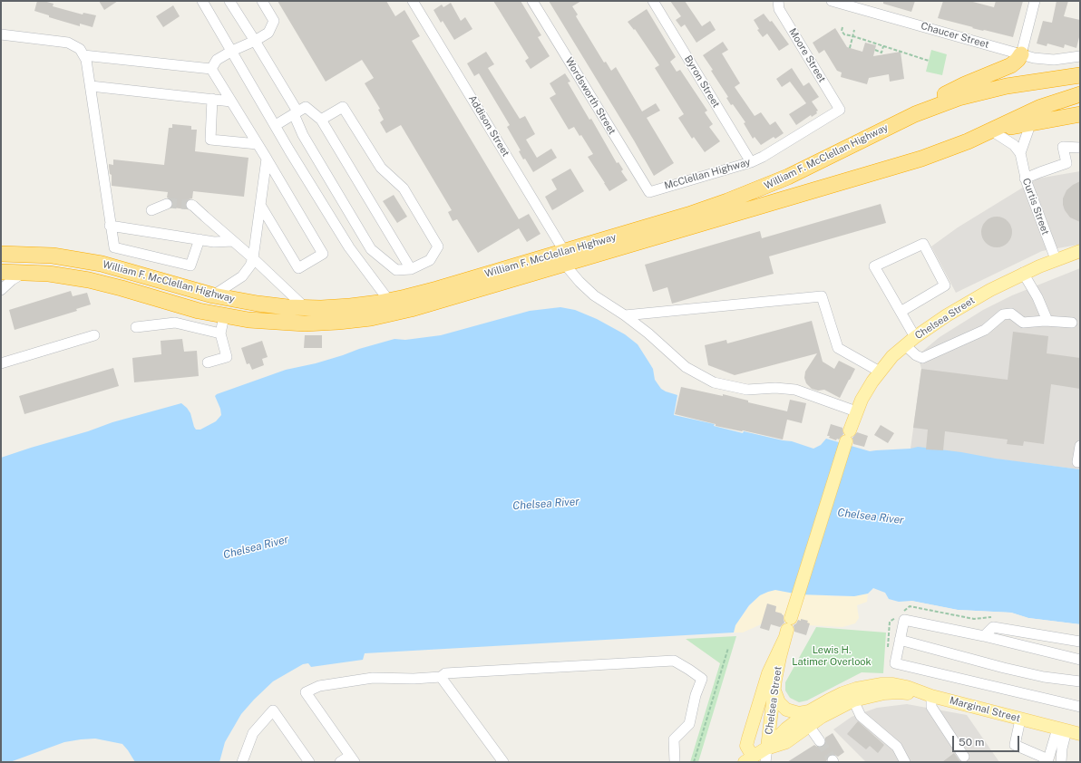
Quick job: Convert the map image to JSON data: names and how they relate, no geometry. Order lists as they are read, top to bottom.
{
  "streets": {
    "highway": ["William F. McClellan Highway"],
    "main road": ["Chelsea Street", "Marginal Street"],
    "street": [
      "Chaucer Street",
      "Moore Street",
      "Byron Street",
      "Wordsworth Street",
      "Addison Street",
      "McClellan Highway",
      "Curtis Street"
    ]
  },
  "crossings": [
    ["Moore Street", "McClellan Highway"],
    ["Byron Street", "McClellan Highway"],
    ["Wordsworth Street", "McClellan Highway"],
    ["Addison Street", "William F. McClellan Highway"],
    ["Addison Street", "Chelsea Street"],
    ["William F. McClellan Highway", "Curtis Street"],
    ["Curtis Street", "Chelsea Street"],
    ["Chelsea Street", "Marginal Street"]
  ],
  "water": ["Chelsea River"],
  "parks": ["Lewis H. Latimer Overlook"],
  "scale_bar": "50 m"
}
